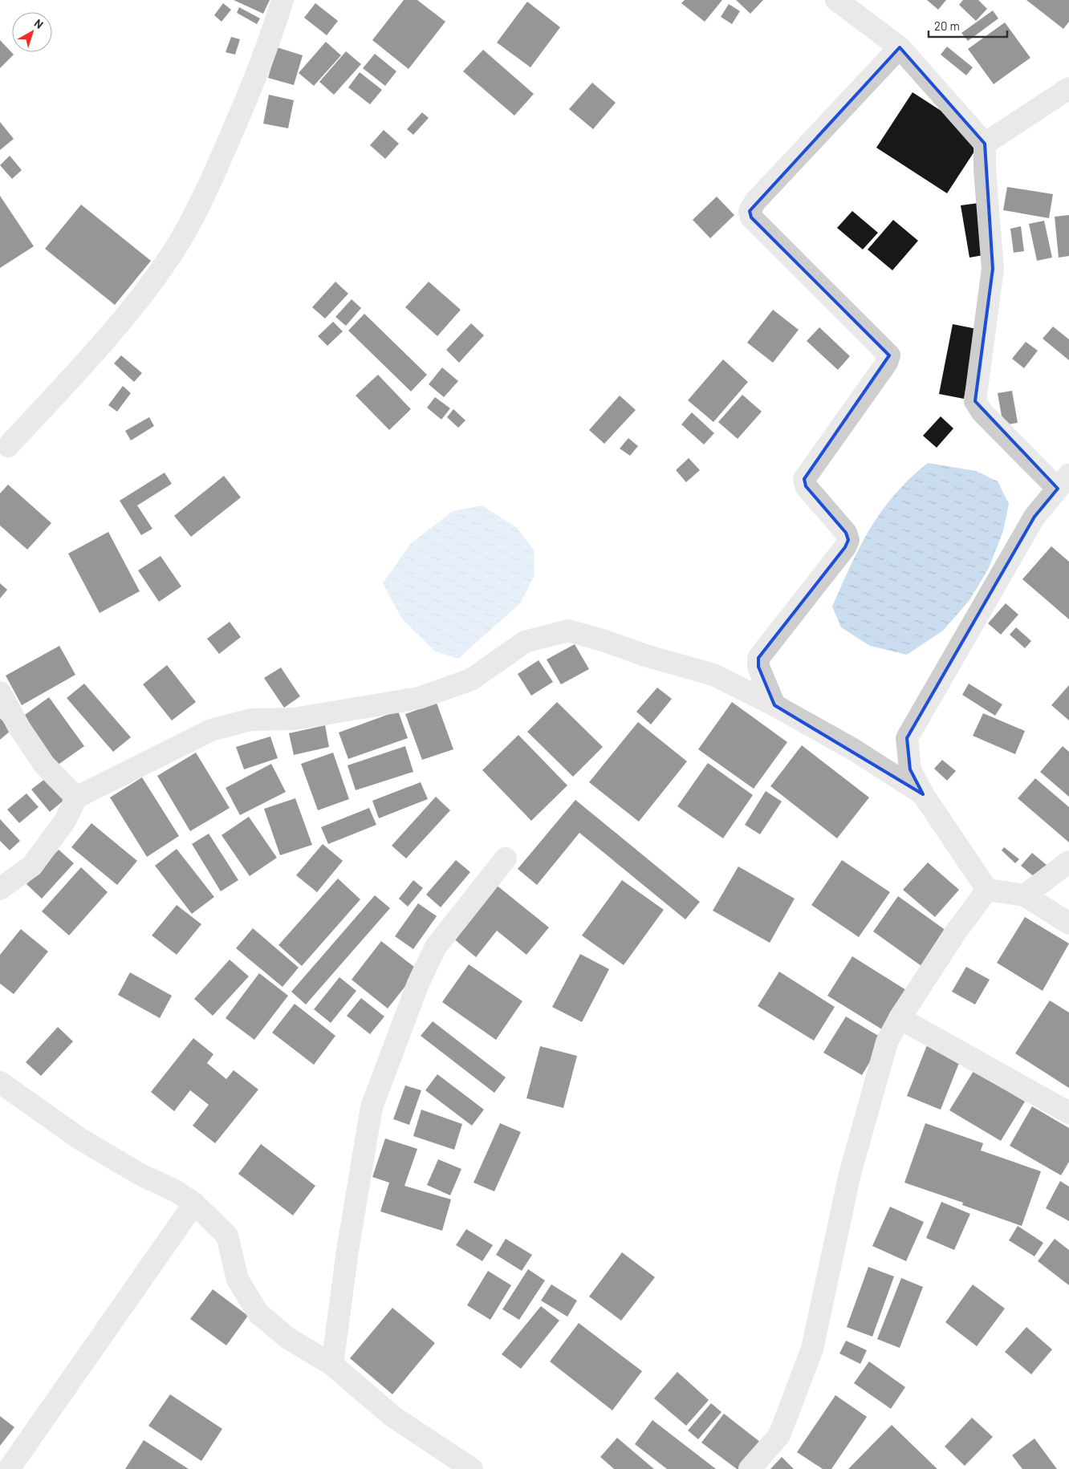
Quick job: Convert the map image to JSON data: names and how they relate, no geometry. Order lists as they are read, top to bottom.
{
  "scale_bar": "20 m",
  "north": "top right"
}
